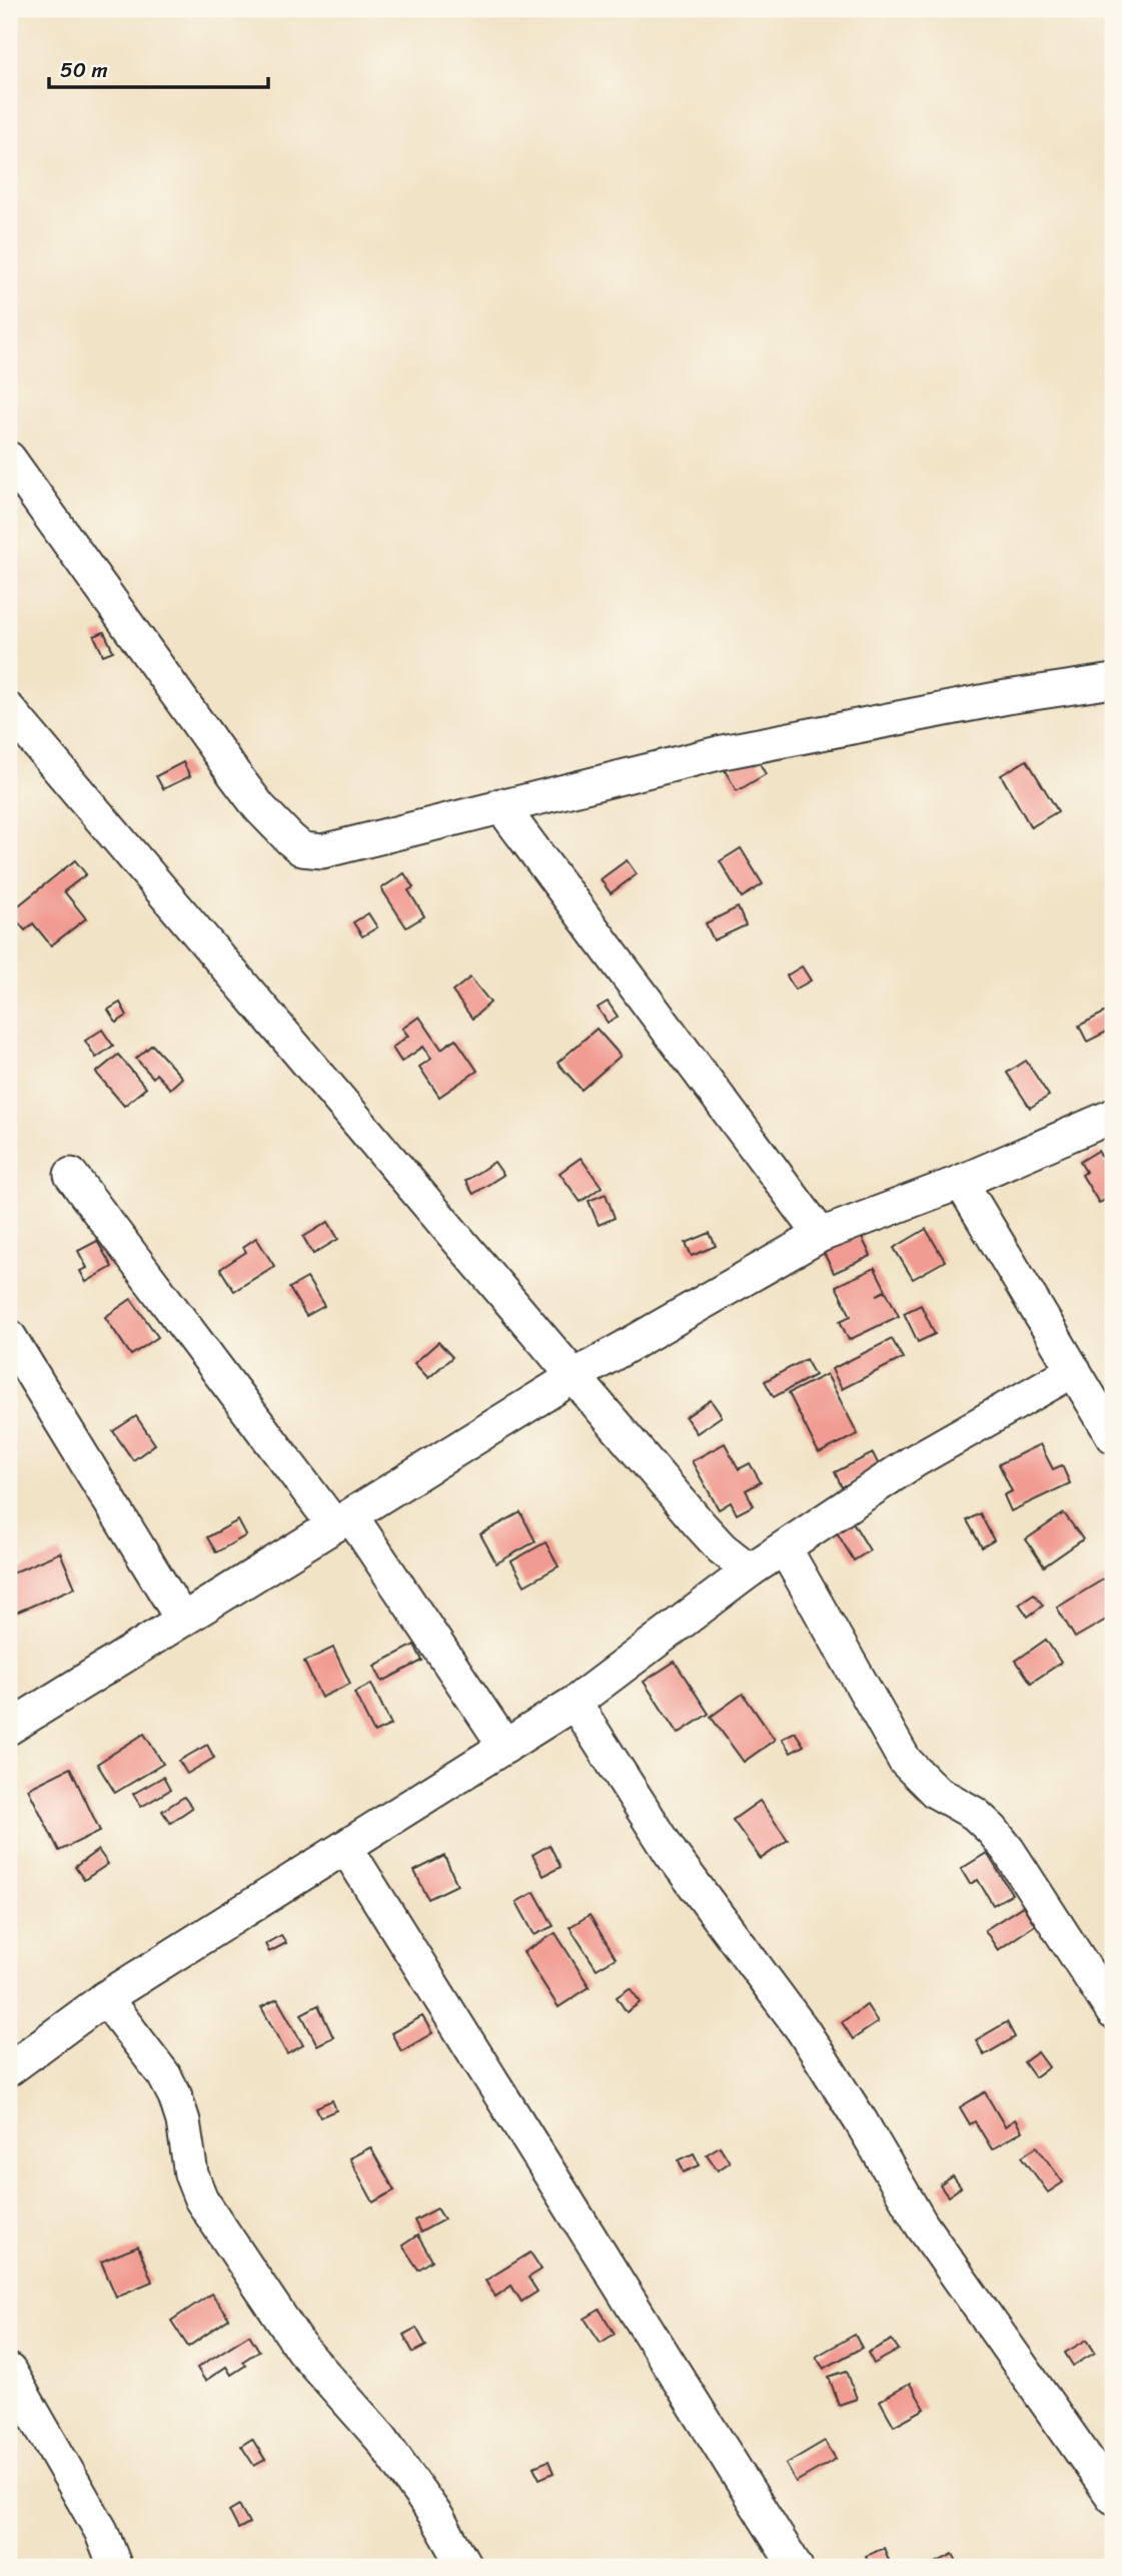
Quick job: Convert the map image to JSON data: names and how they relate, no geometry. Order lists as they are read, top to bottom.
{
  "scale_bar": "50 m"
}
